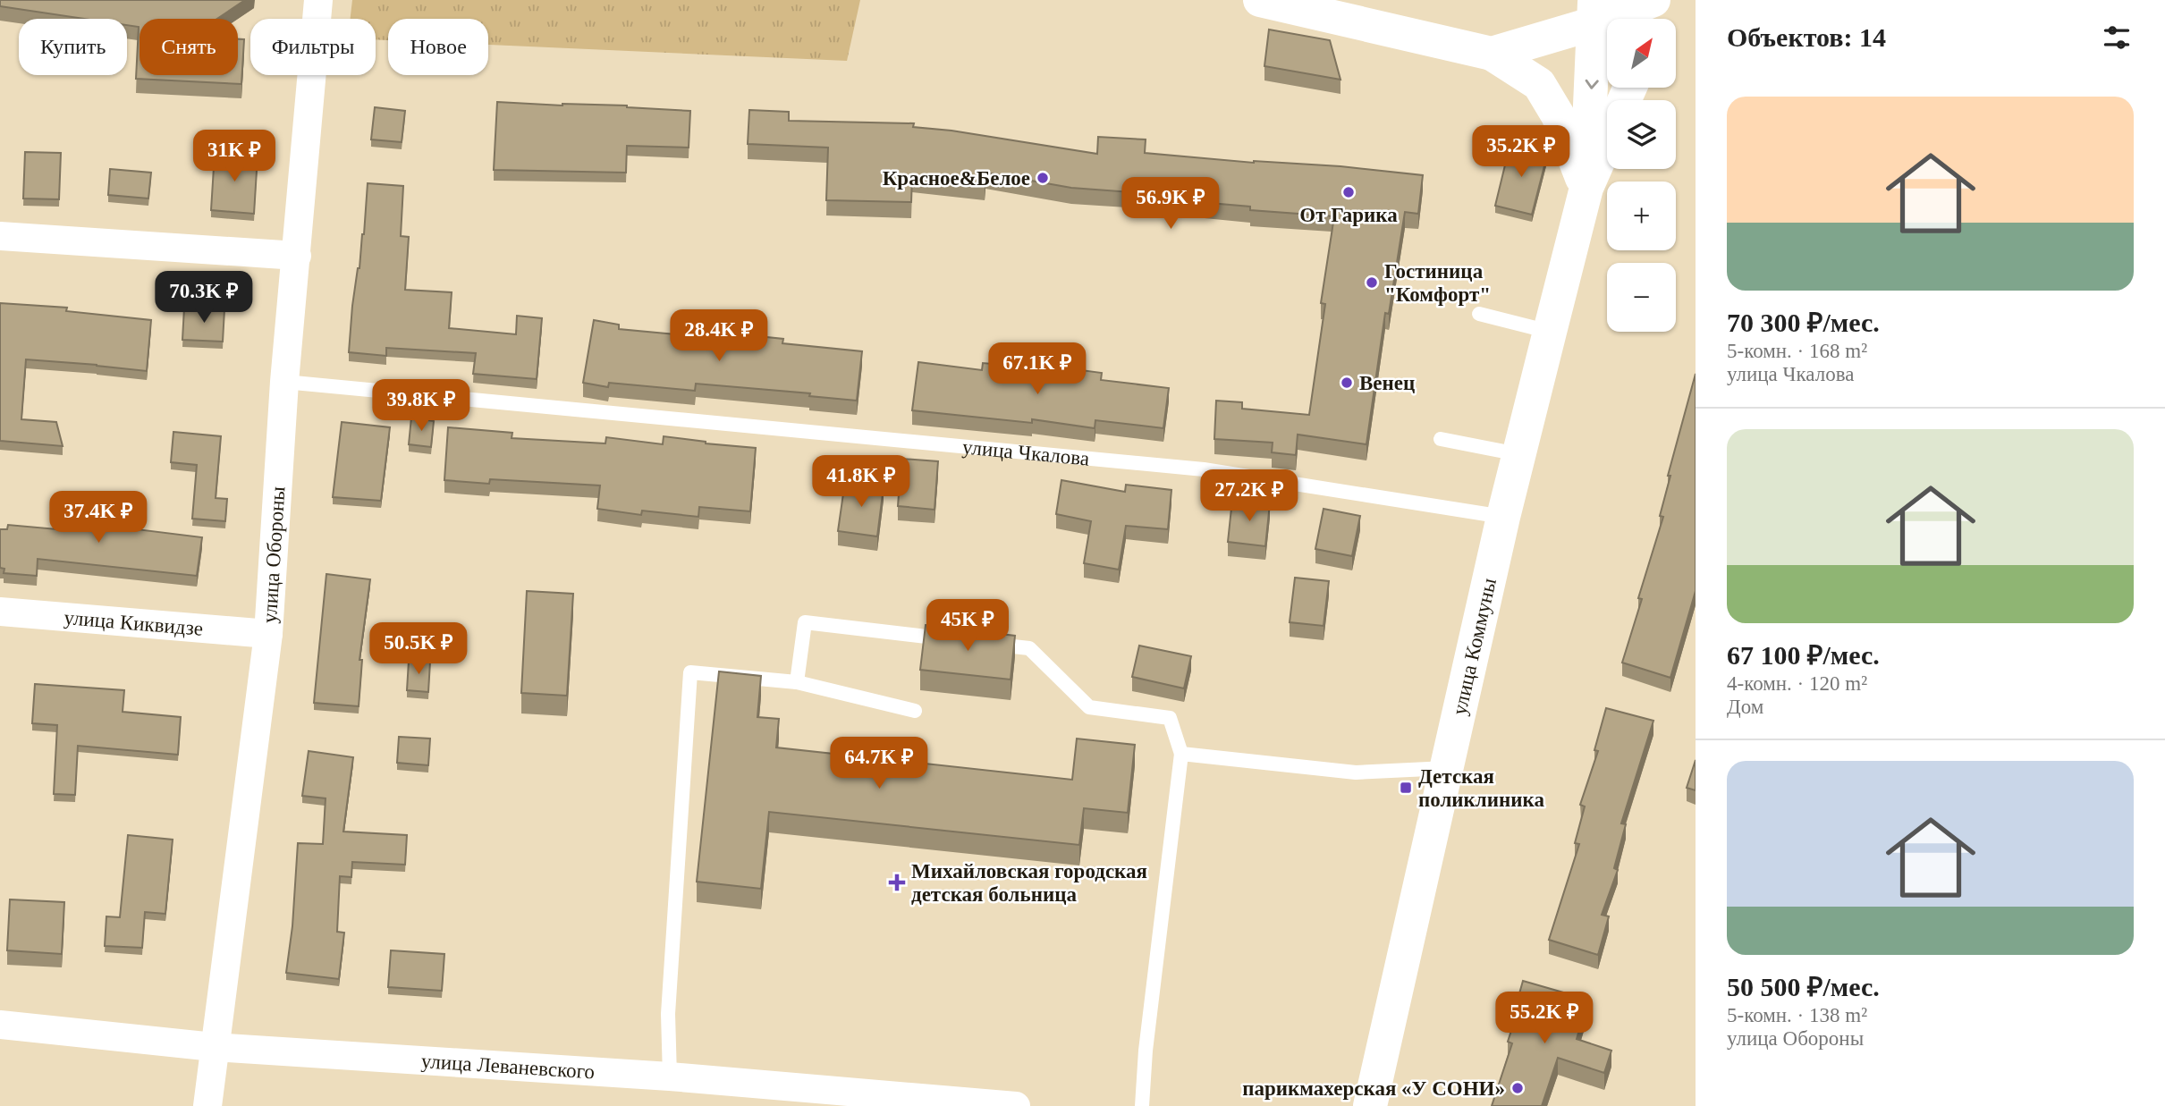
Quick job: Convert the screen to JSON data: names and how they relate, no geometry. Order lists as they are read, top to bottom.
{
  "streets": {
    "street": [
      "улица Обороны",
      "улица Киквидзе",
      "улица Коммуны",
      "улица Леваневского"
    ],
    "lane": ["улица Чкалова"]
  },
  "crossings": [
    ["улица Чкалова", "улица Обороны"],
    ["улица Чкалова", "улица Коммуны"],
    ["улица Обороны", "улица Киквидзе"],
    ["улица Обороны", "улица Леваневского"]
  ],
  "places": {
    "other": [
      "Красное&Белое",
      "От Гарика",
      "Гостиница \"Комфорт\"",
      "Венец",
      "парикмахерская «У СОНИ»"
    ],
    "transit": ["Детская поликлиника"],
    "health": ["Михайловская городская детская больница"]
  },
  "north": "top right",
  "page": {
    "heading": "Объектов: 14",
    "map_buttons": ["+", "−"],
    "chip": [
      "Купить",
      "Снять",
      "Фильтры",
      "Новое"
    ],
    "list": [
      {
        "name": "70 300 ₽/мес.",
        "note": "5-комн. · 168 m² · улица Чкалова"
      },
      {
        "name": "67 100 ₽/мес.",
        "note": "4-комн. · 120 m² · Дом"
      },
      {
        "name": "50 500 ₽/мес.",
        "note": "5-комн. · 138 m² · улица Обороны"
      }
    ],
    "price": [
      "35.2K ₽",
      "31K ₽",
      "56.9K ₽",
      "70.3K ₽",
      "28.4K ₽",
      "67.1K ₽",
      "39.8K ₽",
      "41.8K ₽",
      "27.2K ₽",
      "37.4K ₽",
      "45K ₽",
      "50.5K ₽",
      "64.7K ₽",
      "55.2K ₽"
    ]
  }
}
